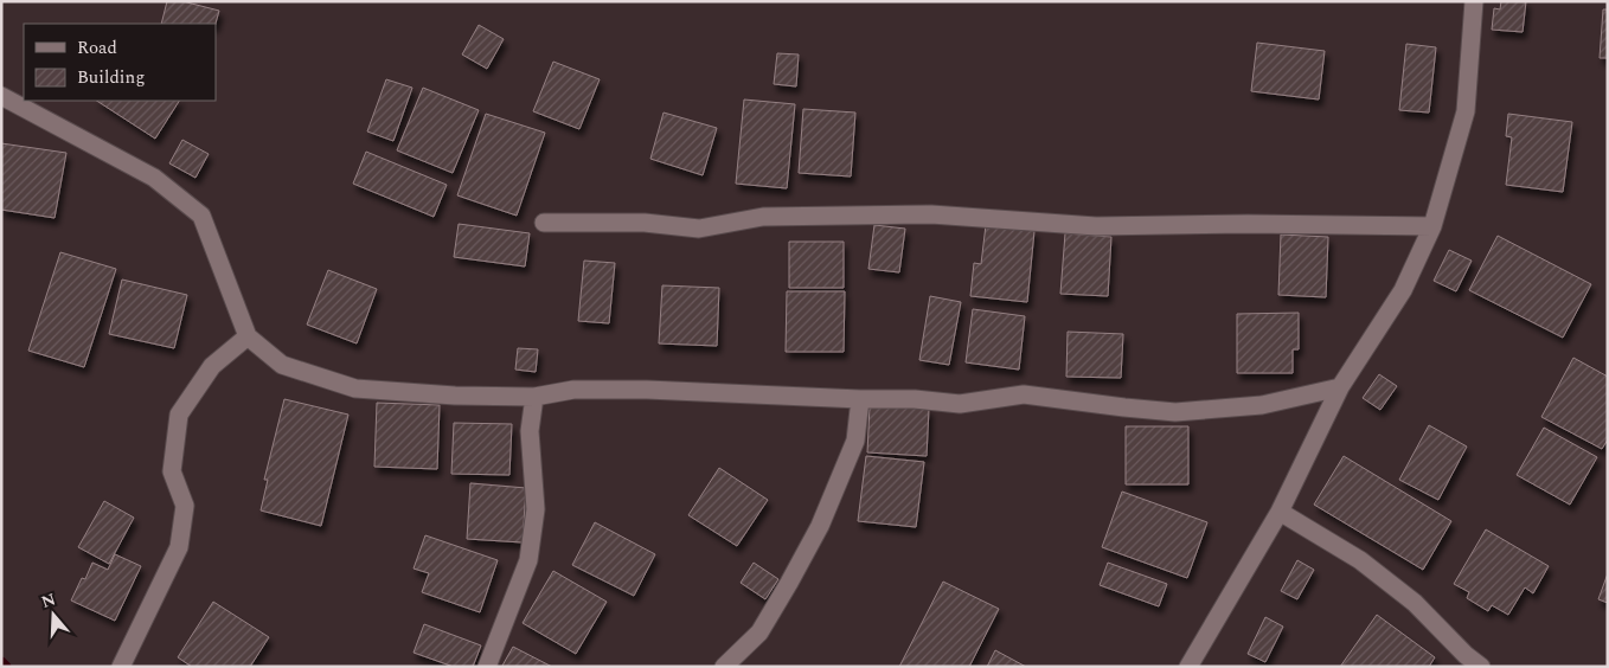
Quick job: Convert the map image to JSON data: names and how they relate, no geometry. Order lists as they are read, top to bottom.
{
  "legend": ["Road", "Building"],
  "north": "top"
}
